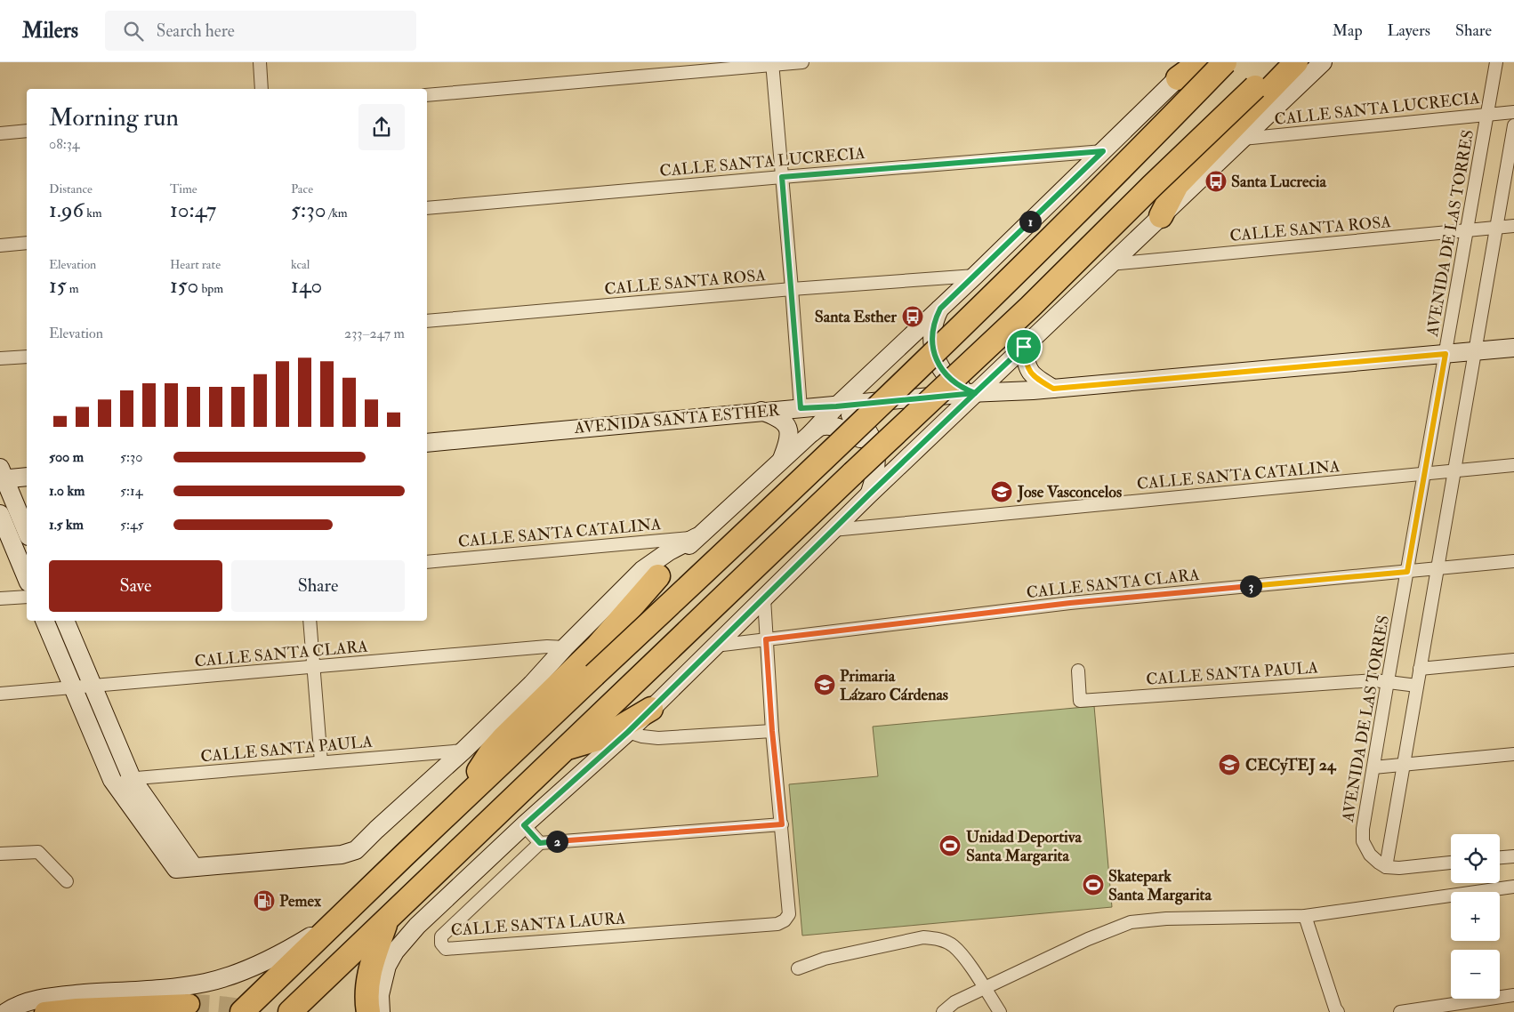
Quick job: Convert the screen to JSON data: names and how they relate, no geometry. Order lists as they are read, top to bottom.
{
  "streets": {
    "main road": ["AVENIDA SANTA ESTHER"],
    "street": [
      "CALLE SANTA LUCRECIA",
      "CALLE SANTA ROSA",
      "AVENIDA DE LAS TORRES",
      "CALLE SANTA CATALINA",
      "CALLE SANTA CLARA",
      "CALLE SANTA PAULA",
      "CALLE SANTA LAURA"
    ]
  },
  "crossings": [
    ["CALLE SANTA LUCRECIA", "AVENIDA DE LAS TORRES"],
    ["CALLE SANTA ROSA", "AVENIDA DE LAS TORRES"],
    ["AVENIDA DE LAS TORRES", "AVENIDA SANTA ESTHER"],
    ["AVENIDA DE LAS TORRES", "CALLE SANTA CATALINA"],
    ["AVENIDA DE LAS TORRES", "CALLE SANTA CLARA"],
    ["AVENIDA DE LAS TORRES", "CALLE SANTA PAULA"]
  ],
  "places": {
    "bus stop": ["Santa Lucrecia", "Santa Esther"],
    "school or university": ["Jose Vasconcelos", "Primaria Lázaro Cárdenas", "CECyTEJ 24"],
    "sports": ["Unidad Deportiva Santa Margarita", "Skatepark Santa Margarita"],
    "fuel station": ["Pemex"]
  },
  "page": {
    "header": "Milers",
    "search": "Search here",
    "nav": ["Map", "Layers", "Share"],
    "heading": ["Morning run", "08:34"],
    "stats": [
      ["Distance", "1.96 km"],
      ["Time", "10:47"],
      ["Pace", "5:30 /km"],
      ["Elevation", "15 m"],
      ["Heart rate", "150 bpm"],
      ["kcal", "140"]
    ],
    "pins": ["1", "3", "2"],
    "chart": ["Elevation", "233–247 m"],
    "list": [
      {
        "name": "500 m",
        "note": "5:30"
      },
      {
        "name": "1.0 km",
        "note": "5:14"
      },
      {
        "name": "1.5 km",
        "note": "5:45"
      }
    ],
    "buttons": ["Save", "Share"],
    "map_buttons": ["+", "−"]
  }
}
